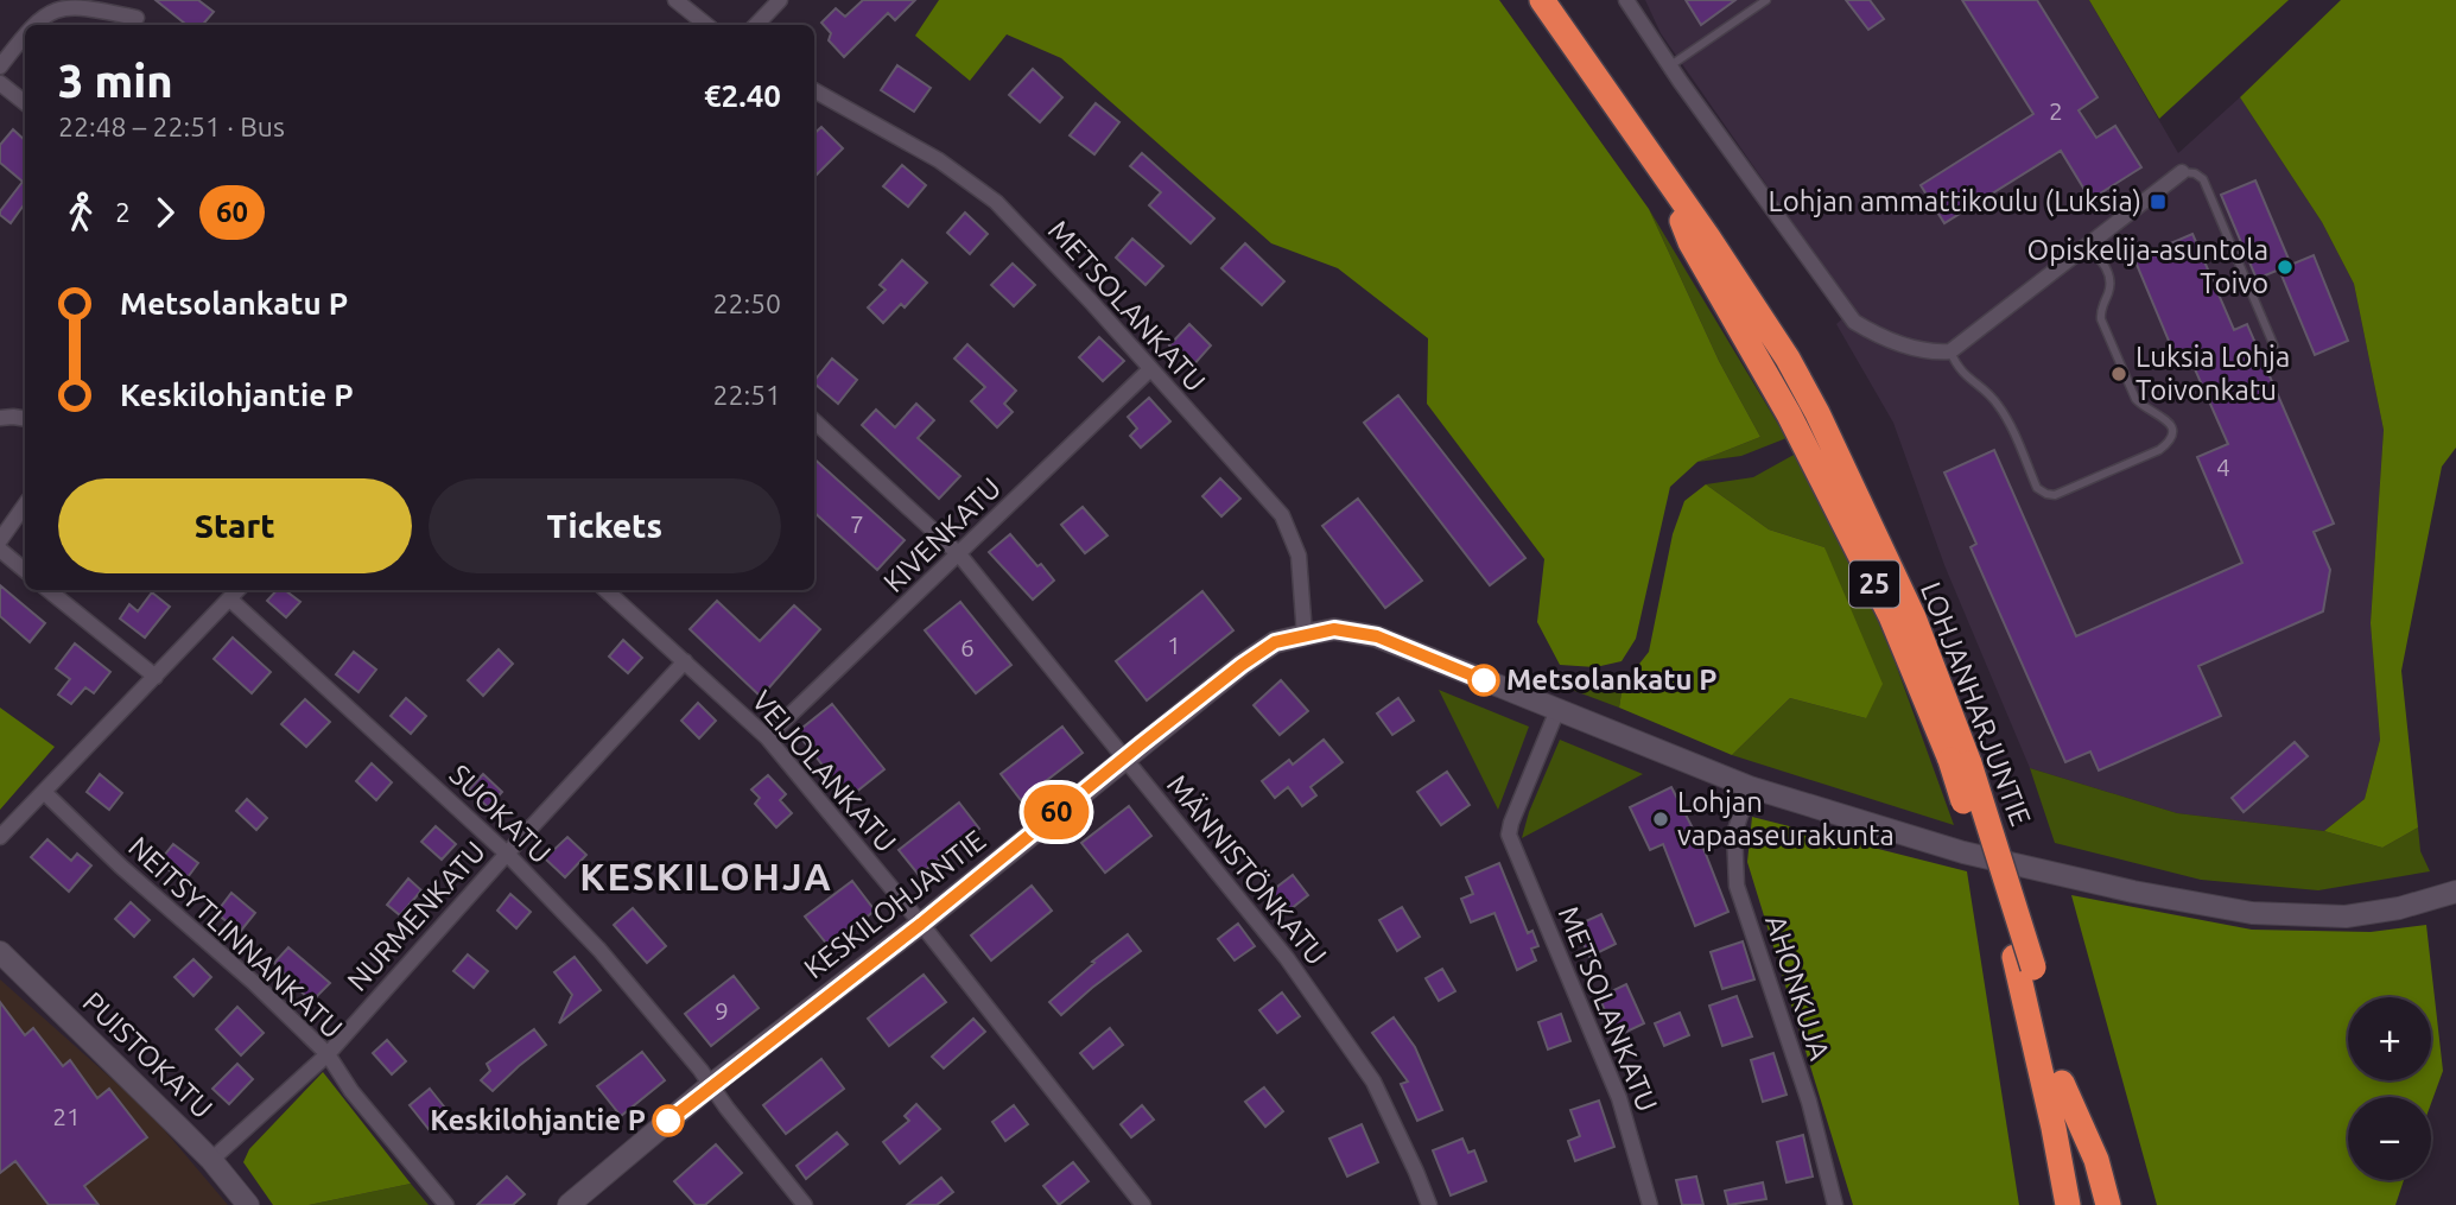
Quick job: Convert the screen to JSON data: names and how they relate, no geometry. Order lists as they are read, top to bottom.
{
  "streets": {
    "highway": ["25", "LOHJANHARJUNTIE"],
    "street": [
      "METSOLANKATU",
      "KIVENKATU",
      "VEIJOLANKATU",
      "SUOKATU",
      "MÄNNISTÖNKATU",
      "KESKILOHJANTIE",
      "NURMENKATU",
      "NEITSYTLINNANKATU",
      "AHONKUJA",
      "PUISTOKATU"
    ]
  },
  "crossings": [
    ["METSOLANKATU", "KIVENKATU"],
    ["METSOLANKATU", "KESKILOHJANTIE"],
    ["KIVENKATU", "VEIJOLANKATU"],
    ["KIVENKATU", "MÄNNISTÖNKATU"],
    ["VEIJOLANKATU", "KESKILOHJANTIE"],
    ["VEIJOLANKATU", "NURMENKATU"],
    ["SUOKATU", "KESKILOHJANTIE"],
    ["SUOKATU", "NURMENKATU"],
    ["MÄNNISTÖNKATU", "KESKILOHJANTIE"],
    ["KESKILOHJANTIE", "AHONKUJA"],
    ["NURMENKATU", "NEITSYTLINNANKATU"],
    ["NURMENKATU", "PUISTOKATU"]
  ],
  "districts": ["KESKILOHJA"],
  "places": {
    "transit": ["Lohjan ammattikoulu (Luksia)"],
    "other": [
      "Opiskelija-asuntola Toivo",
      "Luksia Lohja Toivonkatu",
      "Metsolankatu P",
      "Lohjan vapaaseurakunta",
      "Keskilohjantie P"
    ]
  },
  "lines": ["bus line 60"],
  "house_numbers": [
    "2",
    "4",
    "7",
    "1",
    "6",
    "9",
    "21"
  ],
  "page": {
    "on_map": "60",
    "heading": ["3 min", "22:48 – 22:51 · Bus", "€2.40"],
    "legs": ["2", "60"],
    "list": [
      {
        "name": "Metsolankatu P",
        "value": "22:50"
      },
      {
        "name": "Keskilohjantie P",
        "value": "22:51"
      }
    ],
    "buttons": ["Start", "Tickets"],
    "map_buttons": ["+", "−"]
  }
}
